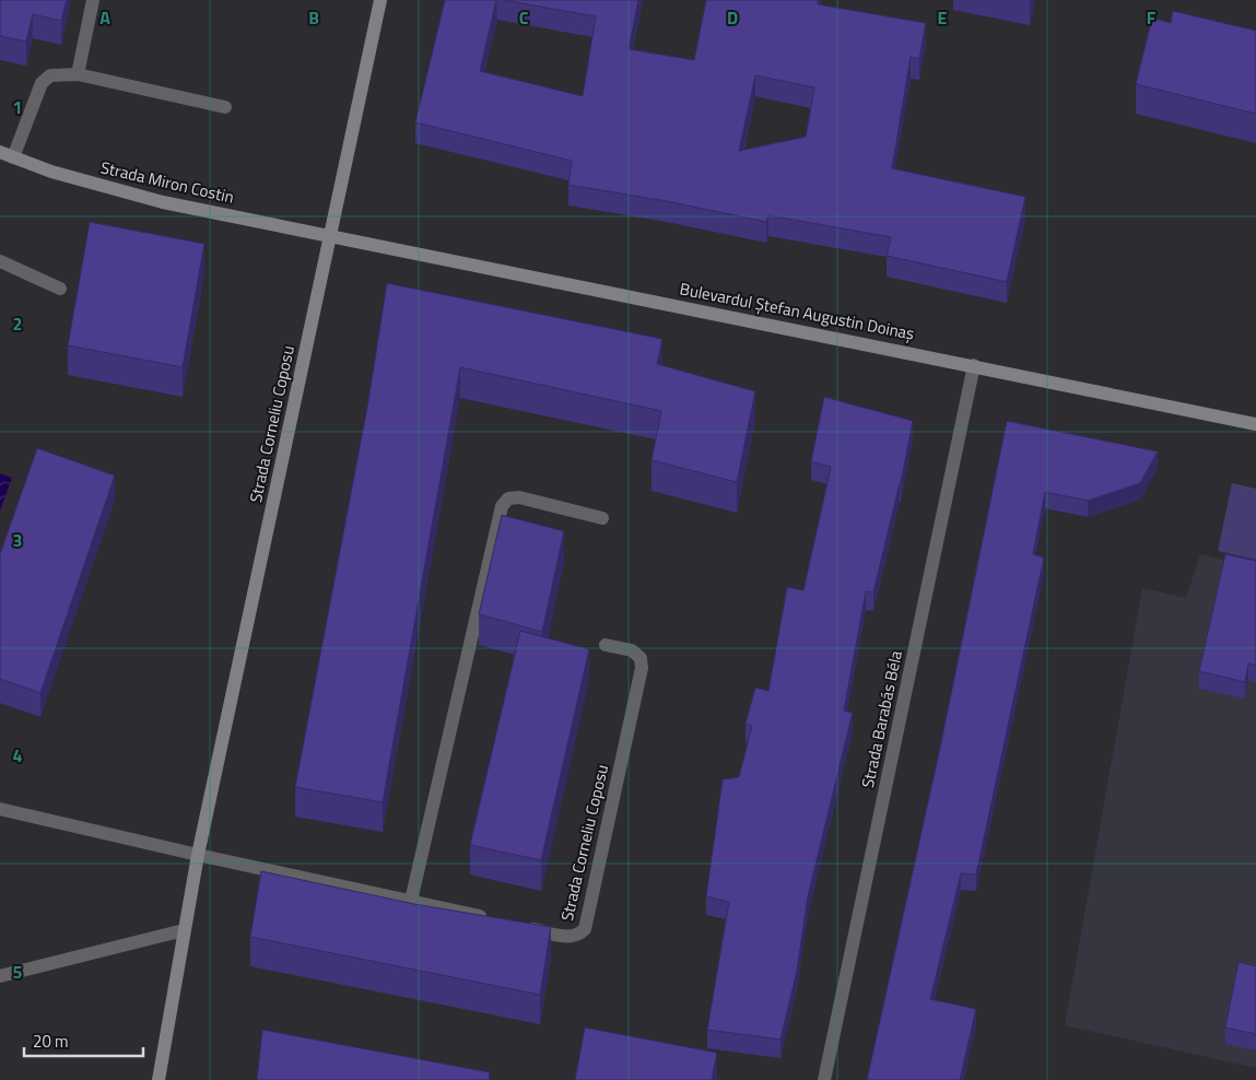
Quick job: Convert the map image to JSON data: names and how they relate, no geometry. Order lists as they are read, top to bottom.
{
  "streets": {
    "main road": ["Strada Miron Costin", "Bulevardul Ștefan Augustin Doinaș", "Strada Corneliu Coposu"],
    "street": ["Strada Barabás Béla"]
  },
  "crossings": [
    ["Strada Miron Costin", "Bulevardul Ștefan Augustin Doinaș"],
    ["Strada Miron Costin", "Strada Corneliu Coposu"],
    ["Bulevardul Ștefan Augustin Doinaș", "Strada Corneliu Coposu"],
    ["Bulevardul Ștefan Augustin Doinaș", "Strada Barabás Béla"]
  ],
  "scale_bar": "20 m",
  "grid": {
    "columns": [
      "A",
      "B",
      "C",
      "D",
      "E",
      "F"
    ],
    "rows": [
      "1",
      "2",
      "3",
      "4",
      "5"
    ]
  }
}
